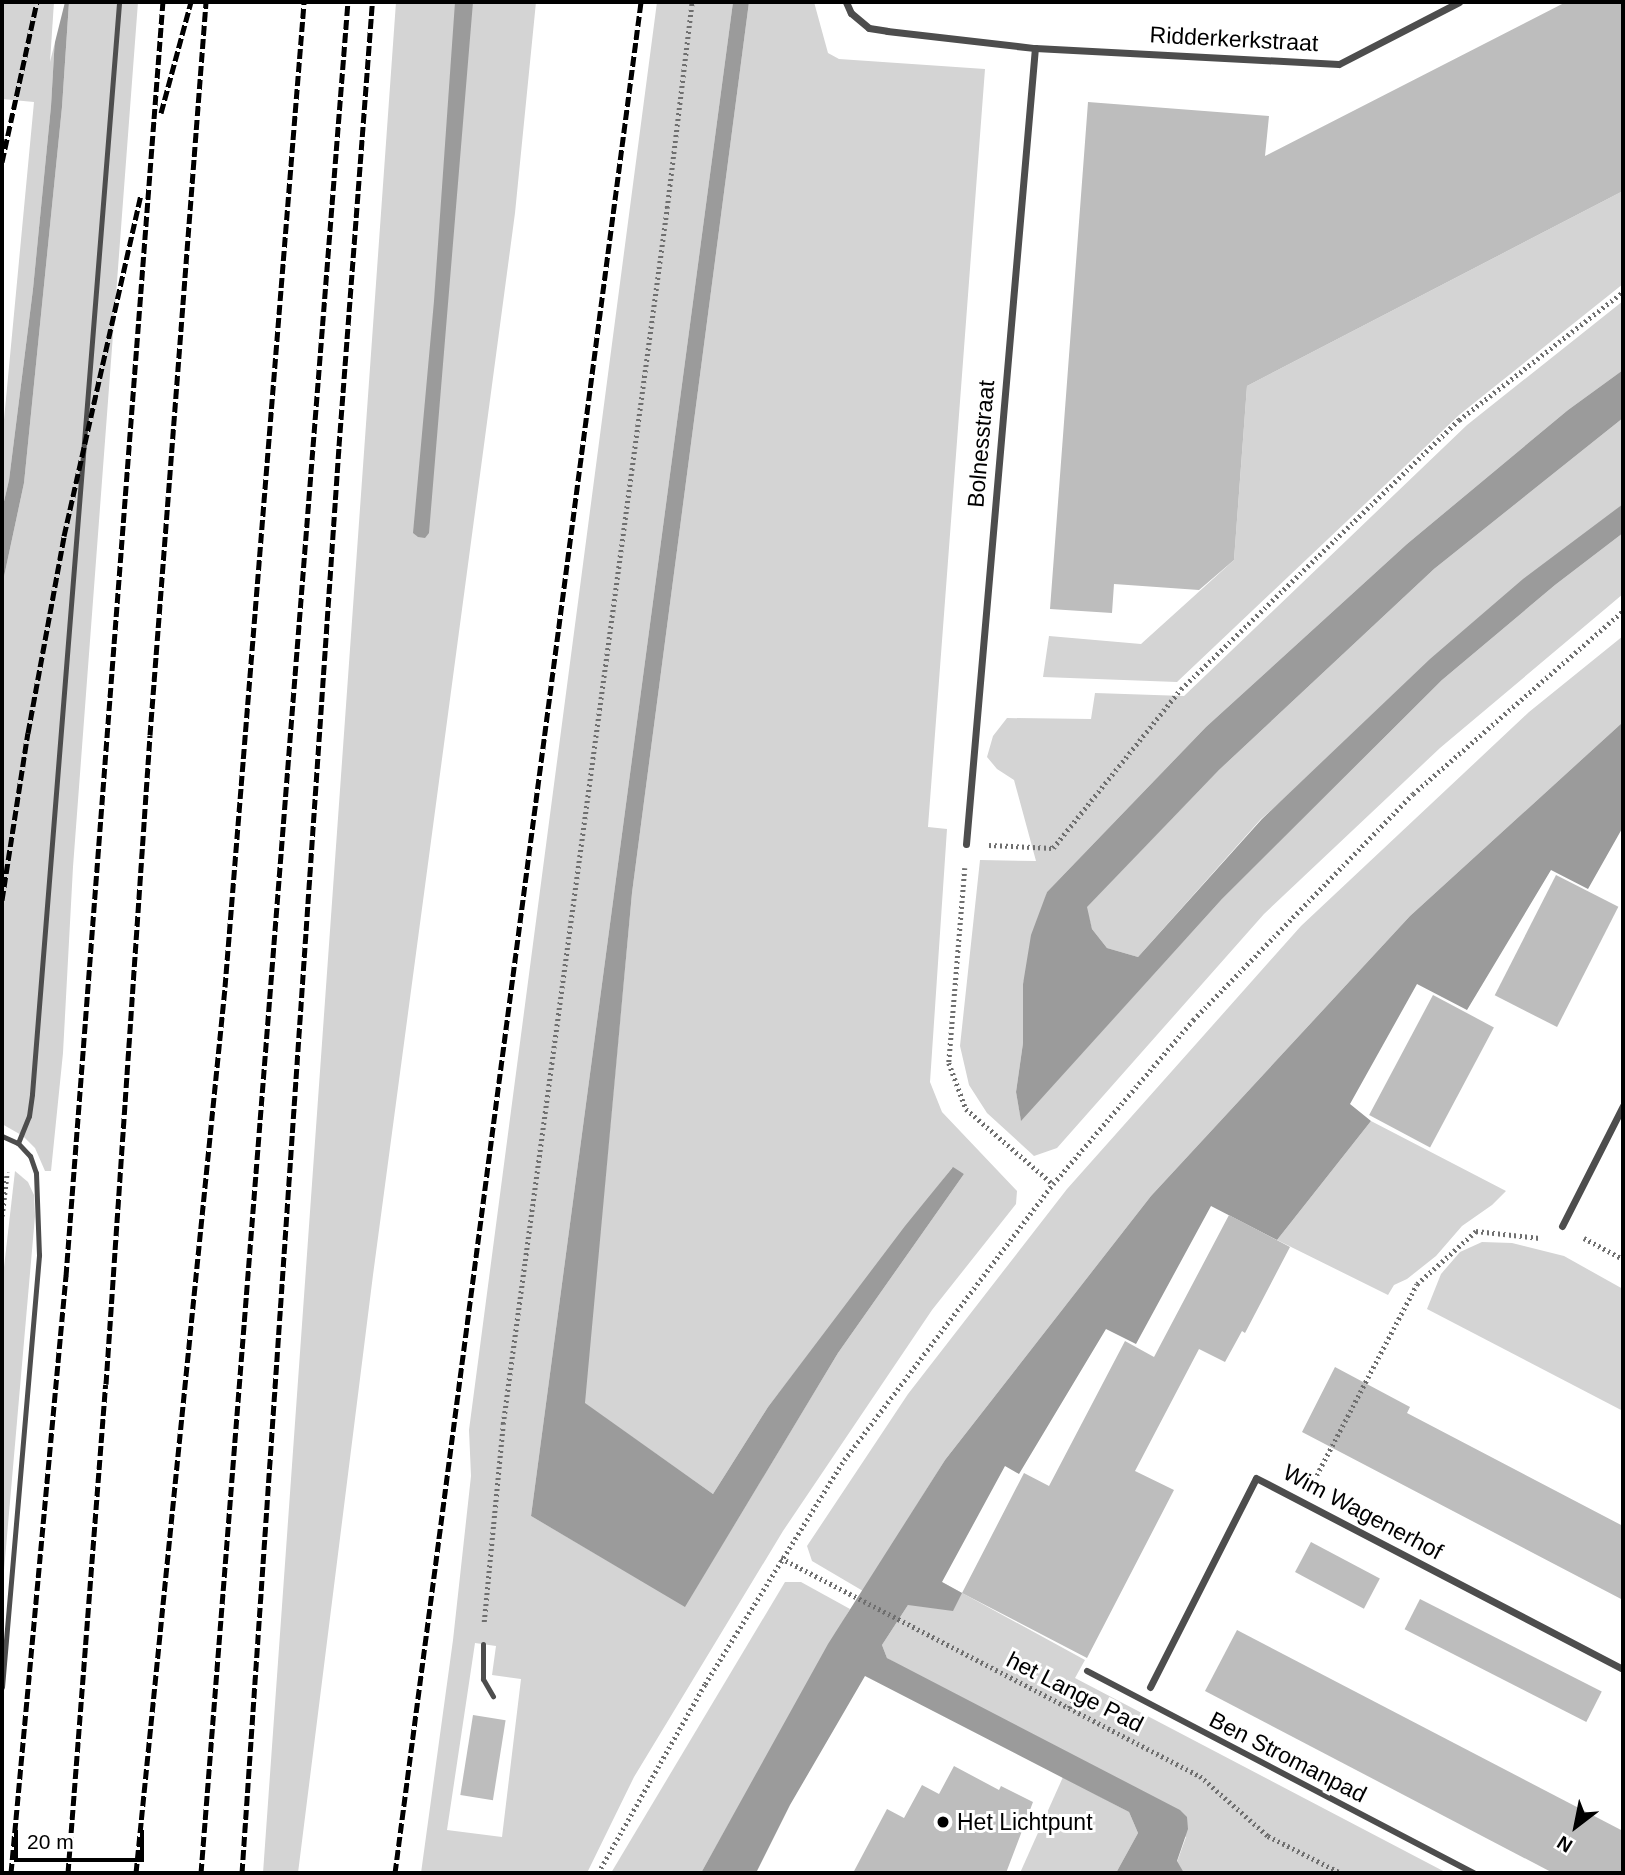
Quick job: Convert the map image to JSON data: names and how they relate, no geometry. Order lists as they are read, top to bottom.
{
  "streets": {
    "street": [
      "Ridderkerkstraat",
      "Bolnesstraat",
      "Wim Wagenerhof",
      "Ben Stromanpad"
    ],
    "path": ["het Lange Pad"]
  },
  "crossings": [
    ["Ridderkerkstraat", "Bolnesstraat"]
  ],
  "places": ["Het Lichtpunt"],
  "scale_bar": "20 m",
  "north": "bottom left"
}
